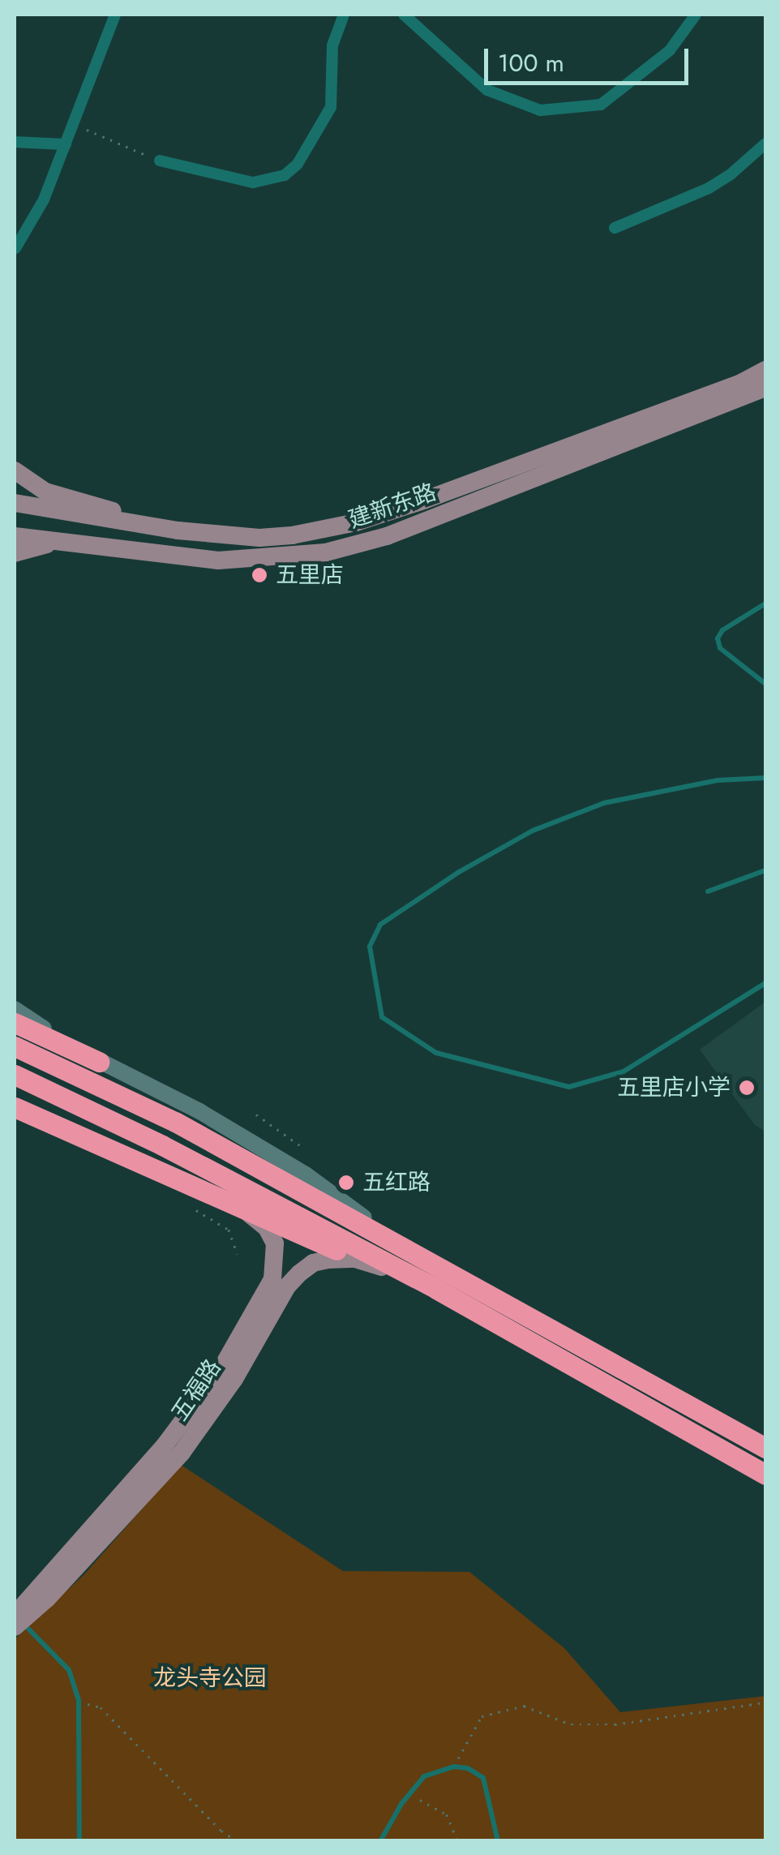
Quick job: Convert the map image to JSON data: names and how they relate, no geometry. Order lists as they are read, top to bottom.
{
  "streets": {
    "main road": ["建新东路", "五福路"]
  },
  "parks": ["龙头寺公园"],
  "places": ["五里店", "五里店小学", "五红路"],
  "scale_bar": "100 m"
}
